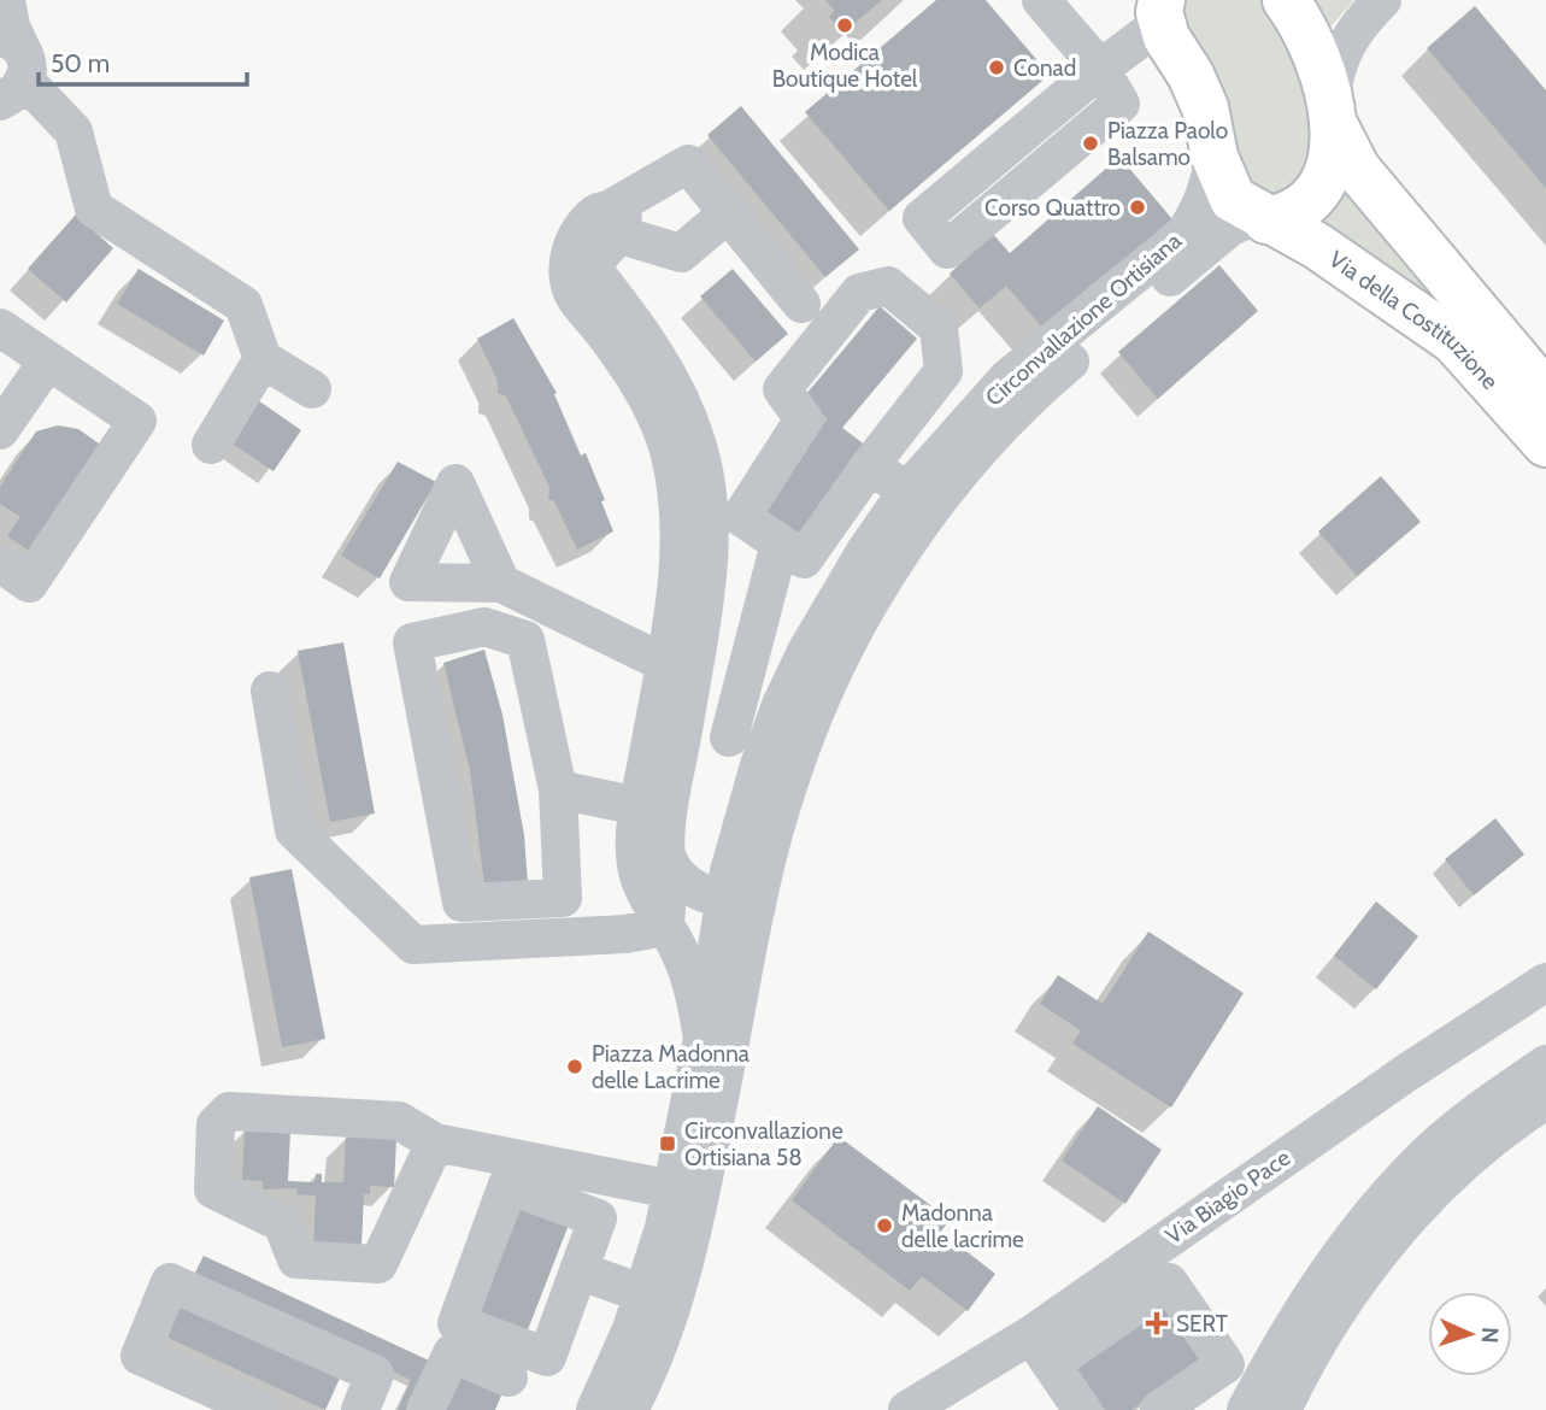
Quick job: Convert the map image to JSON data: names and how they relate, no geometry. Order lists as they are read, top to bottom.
{
  "streets": {
    "main road": ["Via della Costituzione"],
    "street": ["Circonvallazione Ortisiana", "Via Biagio Pace"]
  },
  "crossings": [
    ["Circonvallazione Ortisiana", "Via della Costituzione"]
  ],
  "places": {
    "other": [
      "Modica Boutique Hotel",
      "Conad",
      "Piazza Paolo Balsamo",
      "Corso Quattro",
      "Piazza Madonna delle Lacrime",
      "Madonna delle lacrime"
    ],
    "transit": ["Circonvallazione Ortisiana 58"],
    "health": ["SERT"]
  },
  "scale_bar": "50 m",
  "north": "right"
}
